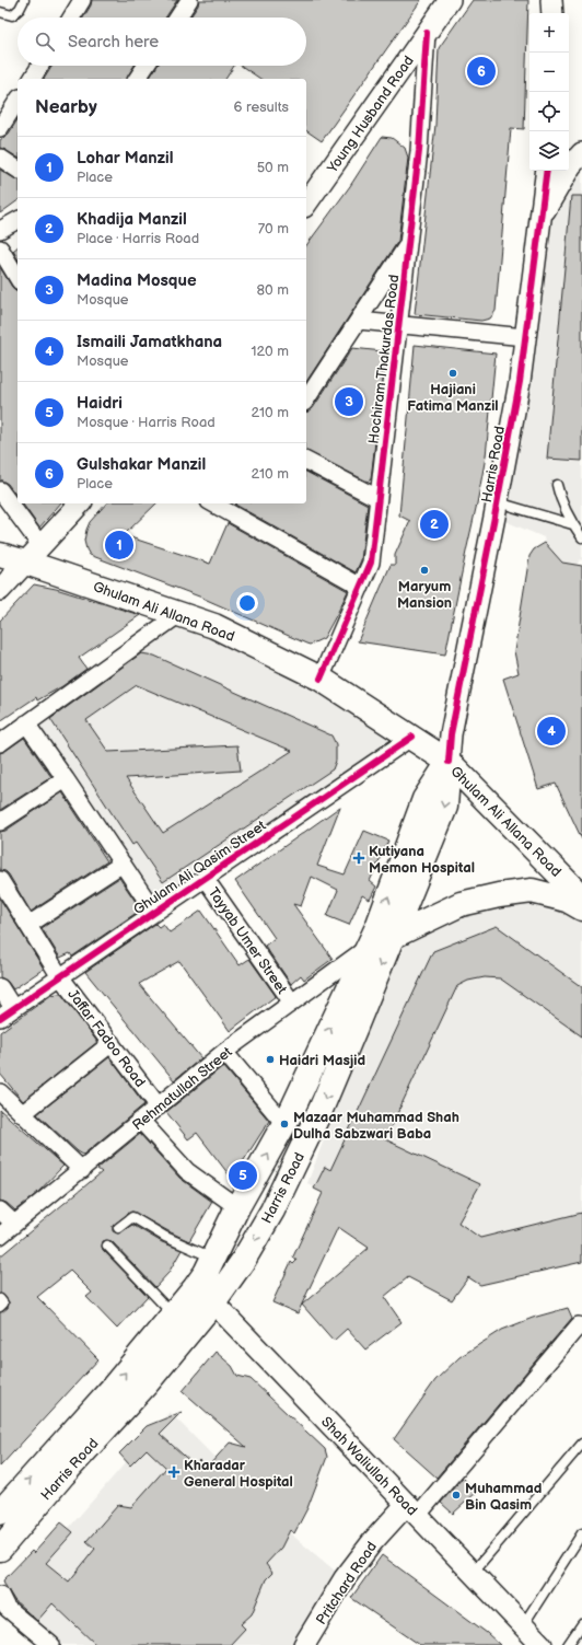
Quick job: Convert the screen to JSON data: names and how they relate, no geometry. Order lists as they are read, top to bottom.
{
  "streets": {
    "main road": ["Harris Road", "Ghulam Ali Allana Road"],
    "street": [
      "Young Husband Road",
      "Hochiram Thakurdas Road",
      "Ghulam Ali Qasim Street",
      "Tayyab Umer Street",
      "Jaffar Fadoo Road",
      "Rehmatullah Street",
      "Shah Waliullah Road",
      "Pritchard Road"
    ]
  },
  "crossings": [
    ["Young Husband Road", "Hochiram Thakurdas Road"],
    ["Hochiram Thakurdas Road", "Ghulam Ali Allana Road"],
    ["Harris Road", "Ghulam Ali Allana Road"],
    ["Harris Road", "Rehmatullah Street"],
    ["Harris Road", "Shah Waliullah Road"],
    ["Ghulam Ali Allana Road", "Ghulam Ali Qasim Street"],
    ["Ghulam Ali Qasim Street", "Tayyab Umer Street"],
    ["Ghulam Ali Qasim Street", "Jaffar Fadoo Road"],
    ["Tayyab Umer Street", "Rehmatullah Street"],
    ["Jaffar Fadoo Road", "Rehmatullah Street"],
    ["Shah Waliullah Road", "Pritchard Road"]
  ],
  "places": {
    "other": [
      "Hajiani Fatima Manzil",
      "Maryum Mansion",
      "Haidri Masjid",
      "Mazaar Muhammad Shah Dulha Sabzwari Baba",
      "Muhammad Bin Qasim"
    ],
    "health": ["Kutiyana Memon Hospital", "Kharadar General Hospital"]
  },
  "page": {
    "map_buttons": ["+", "−"],
    "search": "Search here",
    "pins": [
      "6",
      "3",
      "2",
      "1",
      "4",
      "5"
    ],
    "heading": ["Nearby", "6 results"],
    "list": [
      {
        "mark": "1",
        "name": "Lohar Manzil",
        "note": "Place",
        "value": "50 m"
      },
      {
        "mark": "2",
        "name": "Khadija Manzil",
        "note": "Place · Harris Road",
        "value": "70 m"
      },
      {
        "mark": "3",
        "name": "Madina Mosque",
        "note": "Mosque",
        "value": "80 m"
      },
      {
        "mark": "4",
        "name": "Ismaili Jamatkhana",
        "note": "Mosque",
        "value": "120 m"
      },
      {
        "mark": "5",
        "name": "Haidri",
        "note": "Mosque · Harris Road",
        "value": "210 m"
      },
      {
        "mark": "6",
        "name": "Gulshakar Manzil",
        "note": "Place",
        "value": "210 m"
      }
    ]
  }
}
